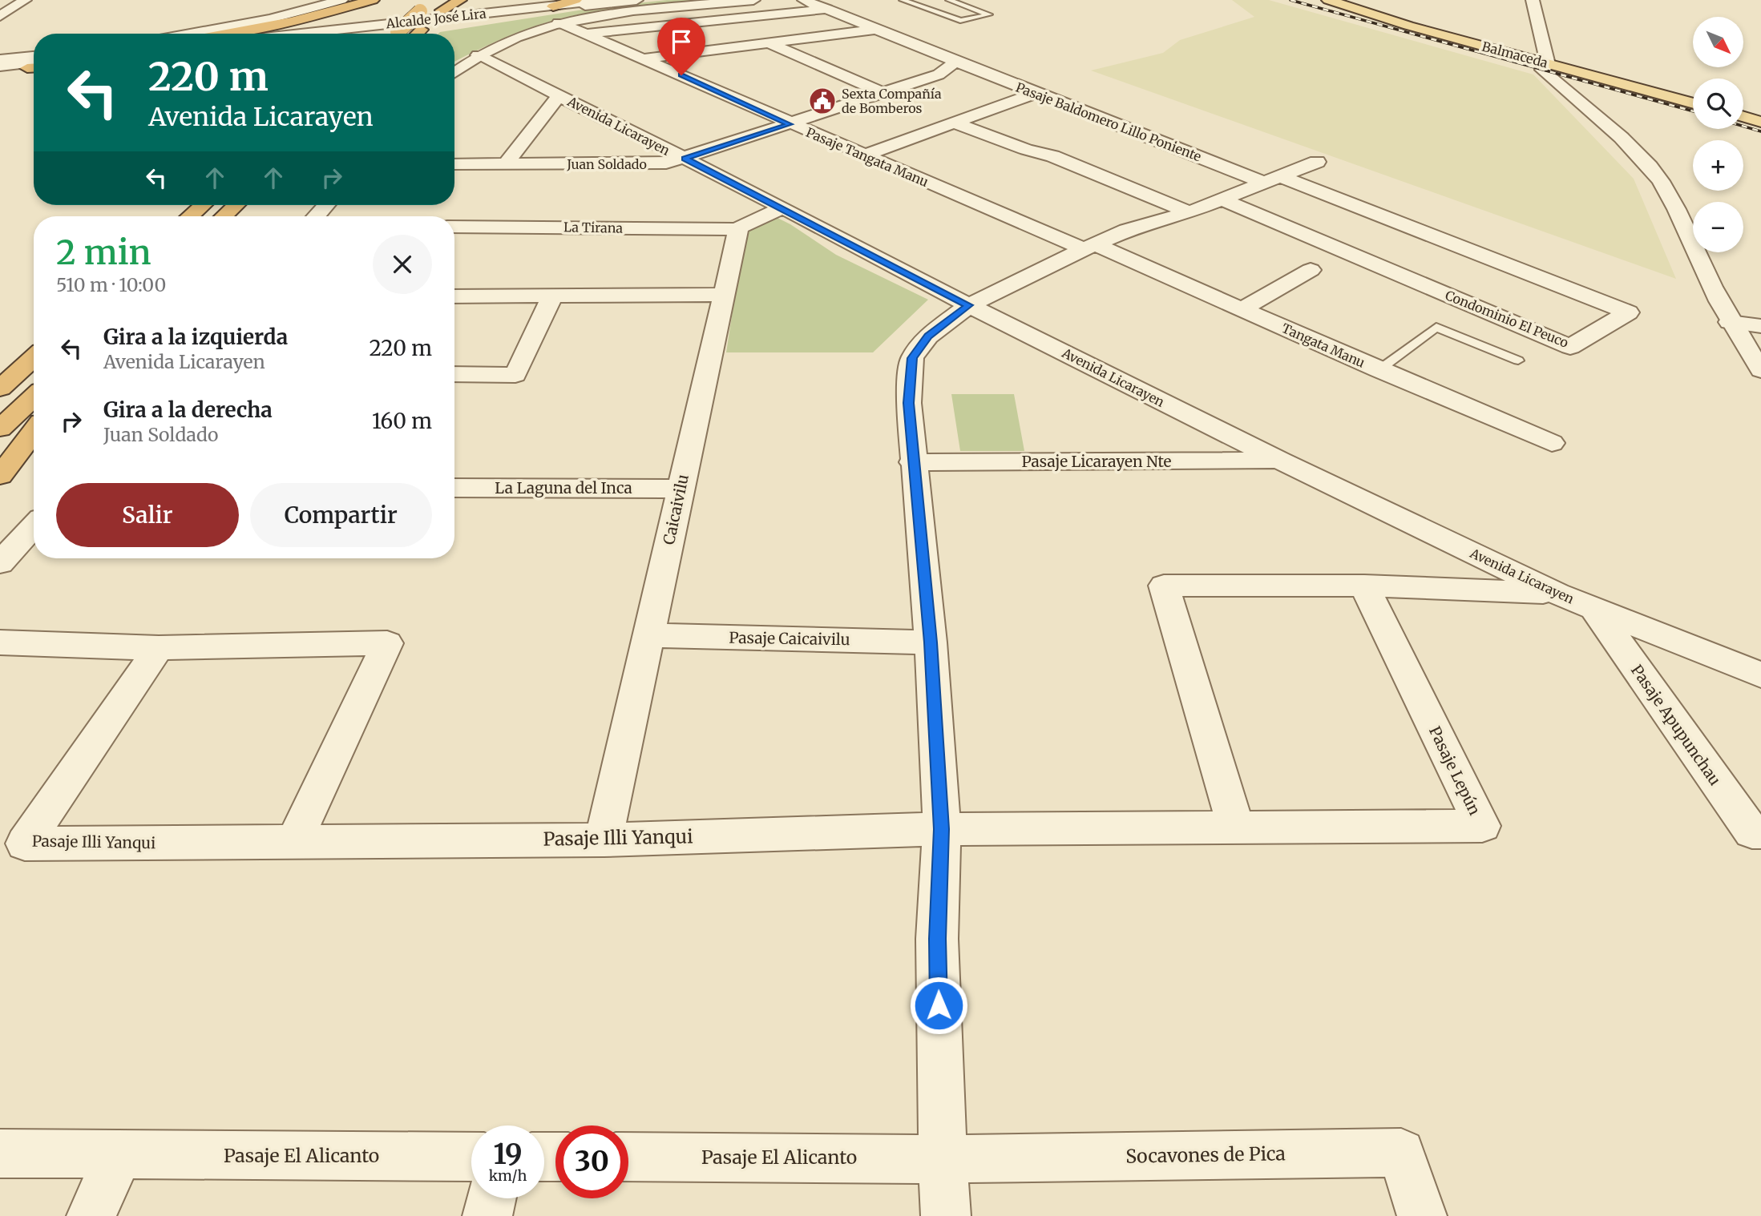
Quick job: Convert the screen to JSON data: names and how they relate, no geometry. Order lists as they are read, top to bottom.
{
  "streets": {
    "main road": ["Balmaceda"],
    "street": [
      "Alcalde José Lira",
      "Pasaje Baldomero Lillo Poniente",
      "Avenida Licarayen",
      "Pasaje Tangata Manu",
      "Juan Soldado",
      "La Tirana",
      "Condominio El Peuco",
      "Tangata Manu",
      "Pasaje Licarayen Nte",
      "La Laguna del Inca",
      "Caicaivilu",
      "Pasaje Caicaivilu",
      "Pasaje Apupunchau",
      "Pasaje Lepún",
      "Pasaje Illi Yanqui",
      "Socavones de Pica",
      "Pasaje El Alicanto"
    ]
  },
  "crossings": [
    ["Pasaje Baldomero Lillo Poniente", "Juan Soldado"],
    ["Pasaje Baldomero Lillo Poniente", "Condominio El Peuco"],
    ["Avenida Licarayen", "Juan Soldado"],
    ["Avenida Licarayen", "Pasaje Licarayen Nte"],
    ["Avenida Licarayen", "Pasaje Apupunchau"],
    ["Pasaje Tangata Manu", "Juan Soldado"],
    ["Pasaje Tangata Manu", "Tangata Manu"],
    ["La Tirana", "Caicaivilu"],
    ["La Laguna del Inca", "Caicaivilu"],
    ["Caicaivilu", "Pasaje Caicaivilu"],
    ["Caicaivilu", "Pasaje Illi Yanqui"],
    ["Pasaje Lepún", "Pasaje Illi Yanqui"],
    ["Socavones de Pica", "Pasaje El Alicanto"]
  ],
  "places": {
    "public building": ["Sexta Compañía de Bomberos"]
  },
  "north": "bottom right",
  "page": {
    "map_buttons": ["+", "−"],
    "turn": ["220 m", "Avenida Licarayen"],
    "heading": ["2 min", "510 m · 10:00"],
    "list": [
      {
        "name": "Gira a la izquierda",
        "note": "Avenida Licarayen",
        "value": "220 m"
      },
      {
        "name": "Gira a la derecha",
        "note": "Juan Soldado",
        "value": "160 m"
      }
    ],
    "buttons": ["Salir", "Compartir"],
    "speed": "19 km/h",
    "limit": "30"
  }
}
